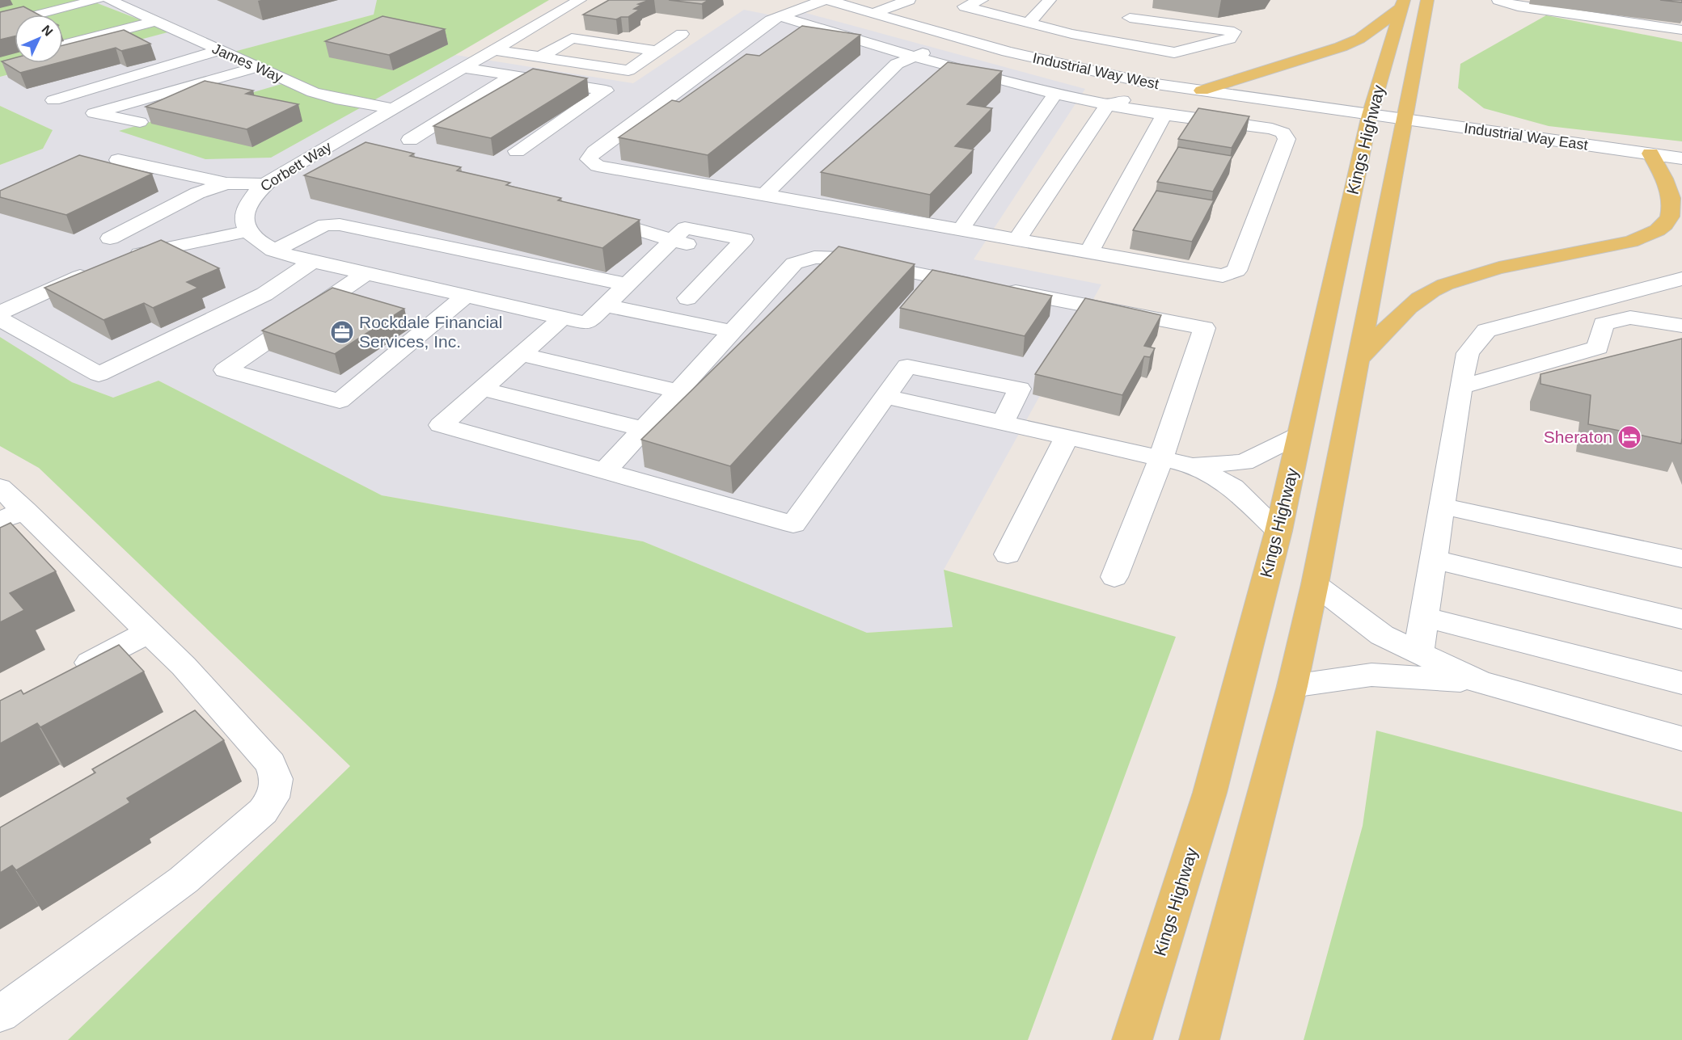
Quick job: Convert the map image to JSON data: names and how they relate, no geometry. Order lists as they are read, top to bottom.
{
  "streets": {
    "main road": ["Kings Highway"],
    "street": [
      "James Way",
      "Industrial Way West",
      "Industrial Way East",
      "Corbett Way"
    ]
  },
  "crossings": [
    ["James Way", "Corbett Way"],
    ["Industrial Way West", "Industrial Way East"],
    ["Industrial Way West", "Kings Highway"],
    ["Industrial Way East", "Kings Highway"]
  ],
  "places": {
    "office": ["Rockdale Financial Services, Inc."],
    "hotel": ["Sheraton"]
  },
  "north": "top right"
}
